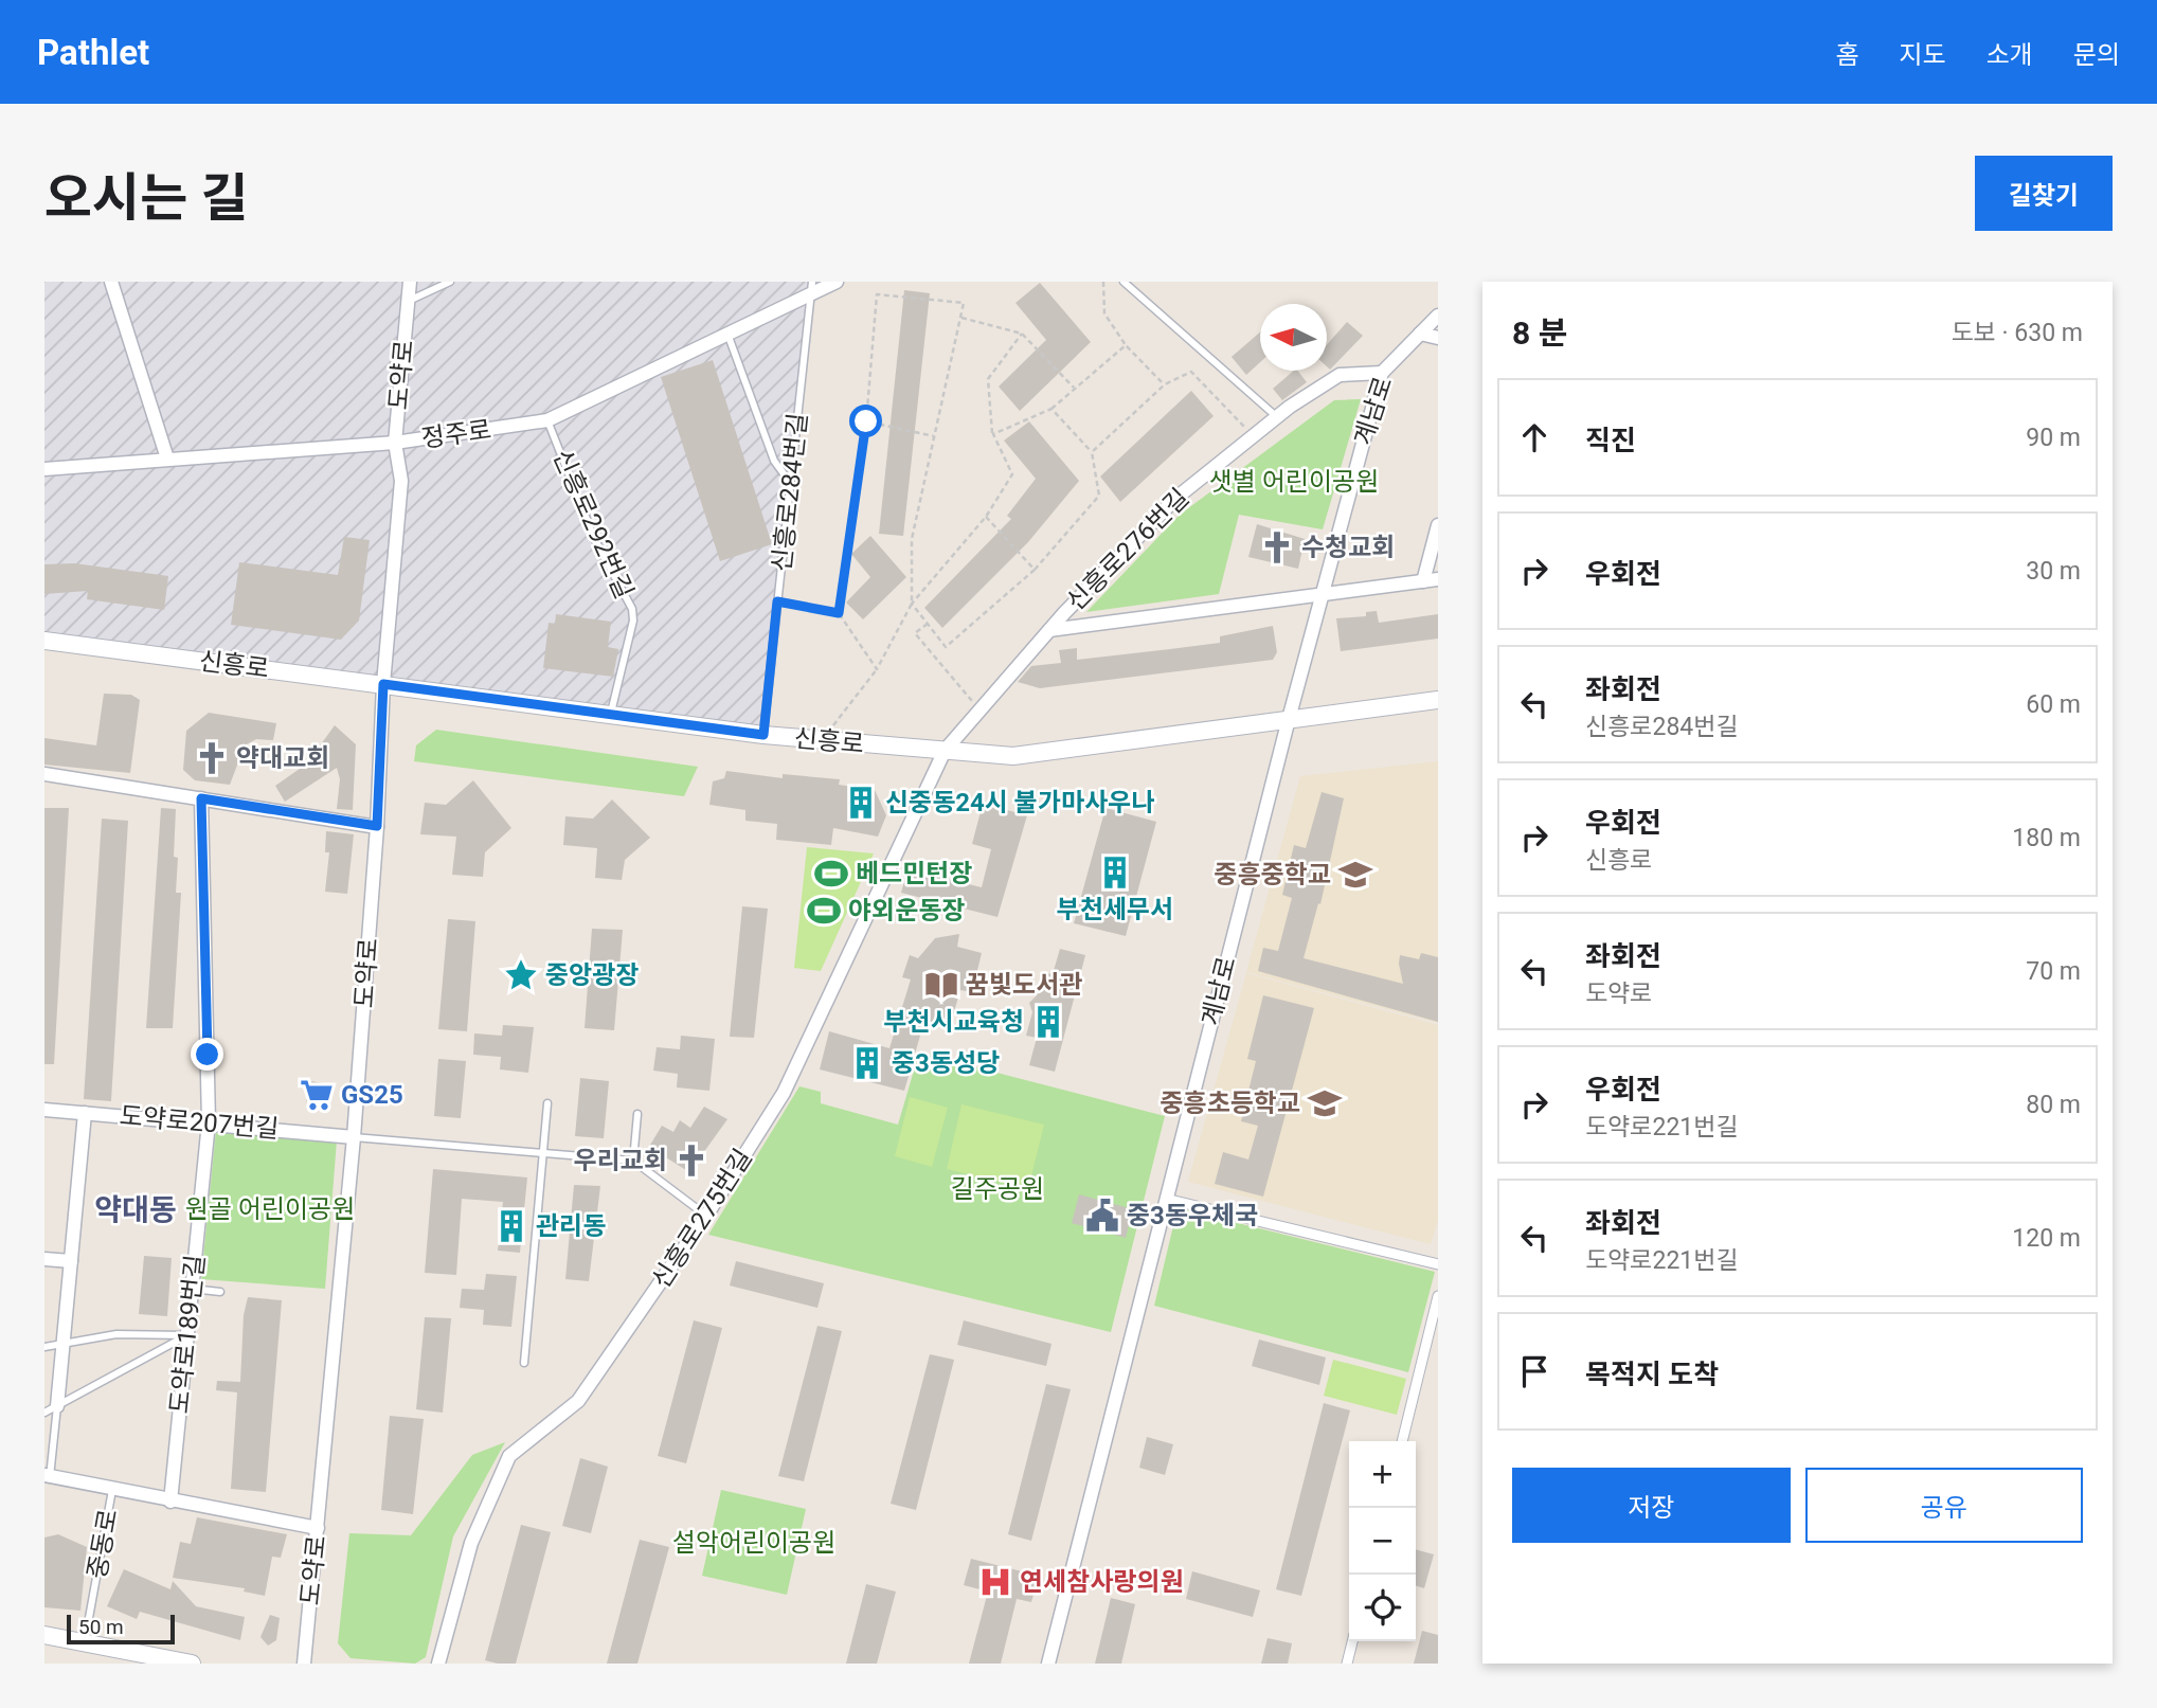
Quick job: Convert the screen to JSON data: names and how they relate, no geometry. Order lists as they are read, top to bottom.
{
  "streets": {
    "street": [
      "도약로",
      "계남로",
      "정주로",
      "신흥로276번길",
      "신흥로",
      "도약로207번길",
      "신흥로275번길",
      "도약로189번길"
    ],
    "lane": ["신흥로284번길", "신흥로292번길", "중동로"]
  },
  "crossings": [
    ["도약로", "정주로"],
    ["도약로", "신흥로"],
    ["도약로", "도약로207번길"],
    ["계남로", "신흥로276번길"],
    ["계남로", "신흥로"],
    ["정주로", "신흥로284번길"],
    ["정주로", "신흥로292번길"],
    ["신흥로284번길", "신흥로"],
    ["신흥로292번길", "신흥로"],
    ["신흥로276번길", "신흥로"],
    ["신흥로276번길", "신흥로275번길"],
    ["신흥로", "신흥로275번길"],
    ["도약로207번길", "도약로189번길"]
  ],
  "districts": ["약대동"],
  "parks": [
    "샛별 어린이공원",
    "길주공원",
    "원골 어린이공원",
    "설악어린이공원"
  ],
  "places": {
    "church": ["수청교회", "약대교회", "우리교회"],
    "building": [
      "신중동24시 불가마사우나",
      "부천세무서",
      "부천시교육청",
      "중3동성당",
      "관리동"
    ],
    "sports": ["베드민턴장", "야외운동장"],
    "school or university": ["중흥중학교", "중흥초등학교"],
    "place": ["중앙광장"],
    "library": ["꿈빛도서관"],
    "supermarket": ["GS25"],
    "public building": ["중3동우체국"],
    "hospital": ["연세참사랑의원"]
  },
  "scale_bar": "50 m",
  "north": "left",
  "page": {
    "header": "Pathlet",
    "nav": [
      "홈",
      "지도",
      "소개",
      "문의"
    ],
    "title": "오시는 길",
    "buttons": [
      "길찾기",
      ["저장", "공유"]
    ],
    "heading": ["8 분", "도보 · 630 m"],
    "list": [
      ["직진", "90 m"],
      ["우회전", "30 m"],
      ["좌회전", "신흥로284번길", "60 m"],
      ["우회전", "신흥로", "180 m"],
      ["좌회전", "도약로", "70 m"],
      ["우회전", "도약로221번길", "80 m"],
      ["좌회전", "도약로221번길", "120 m"],
      "목적지 도착"
    ],
    "map_buttons": ["+", "−"],
    "scale": "50 m"
  }
}
